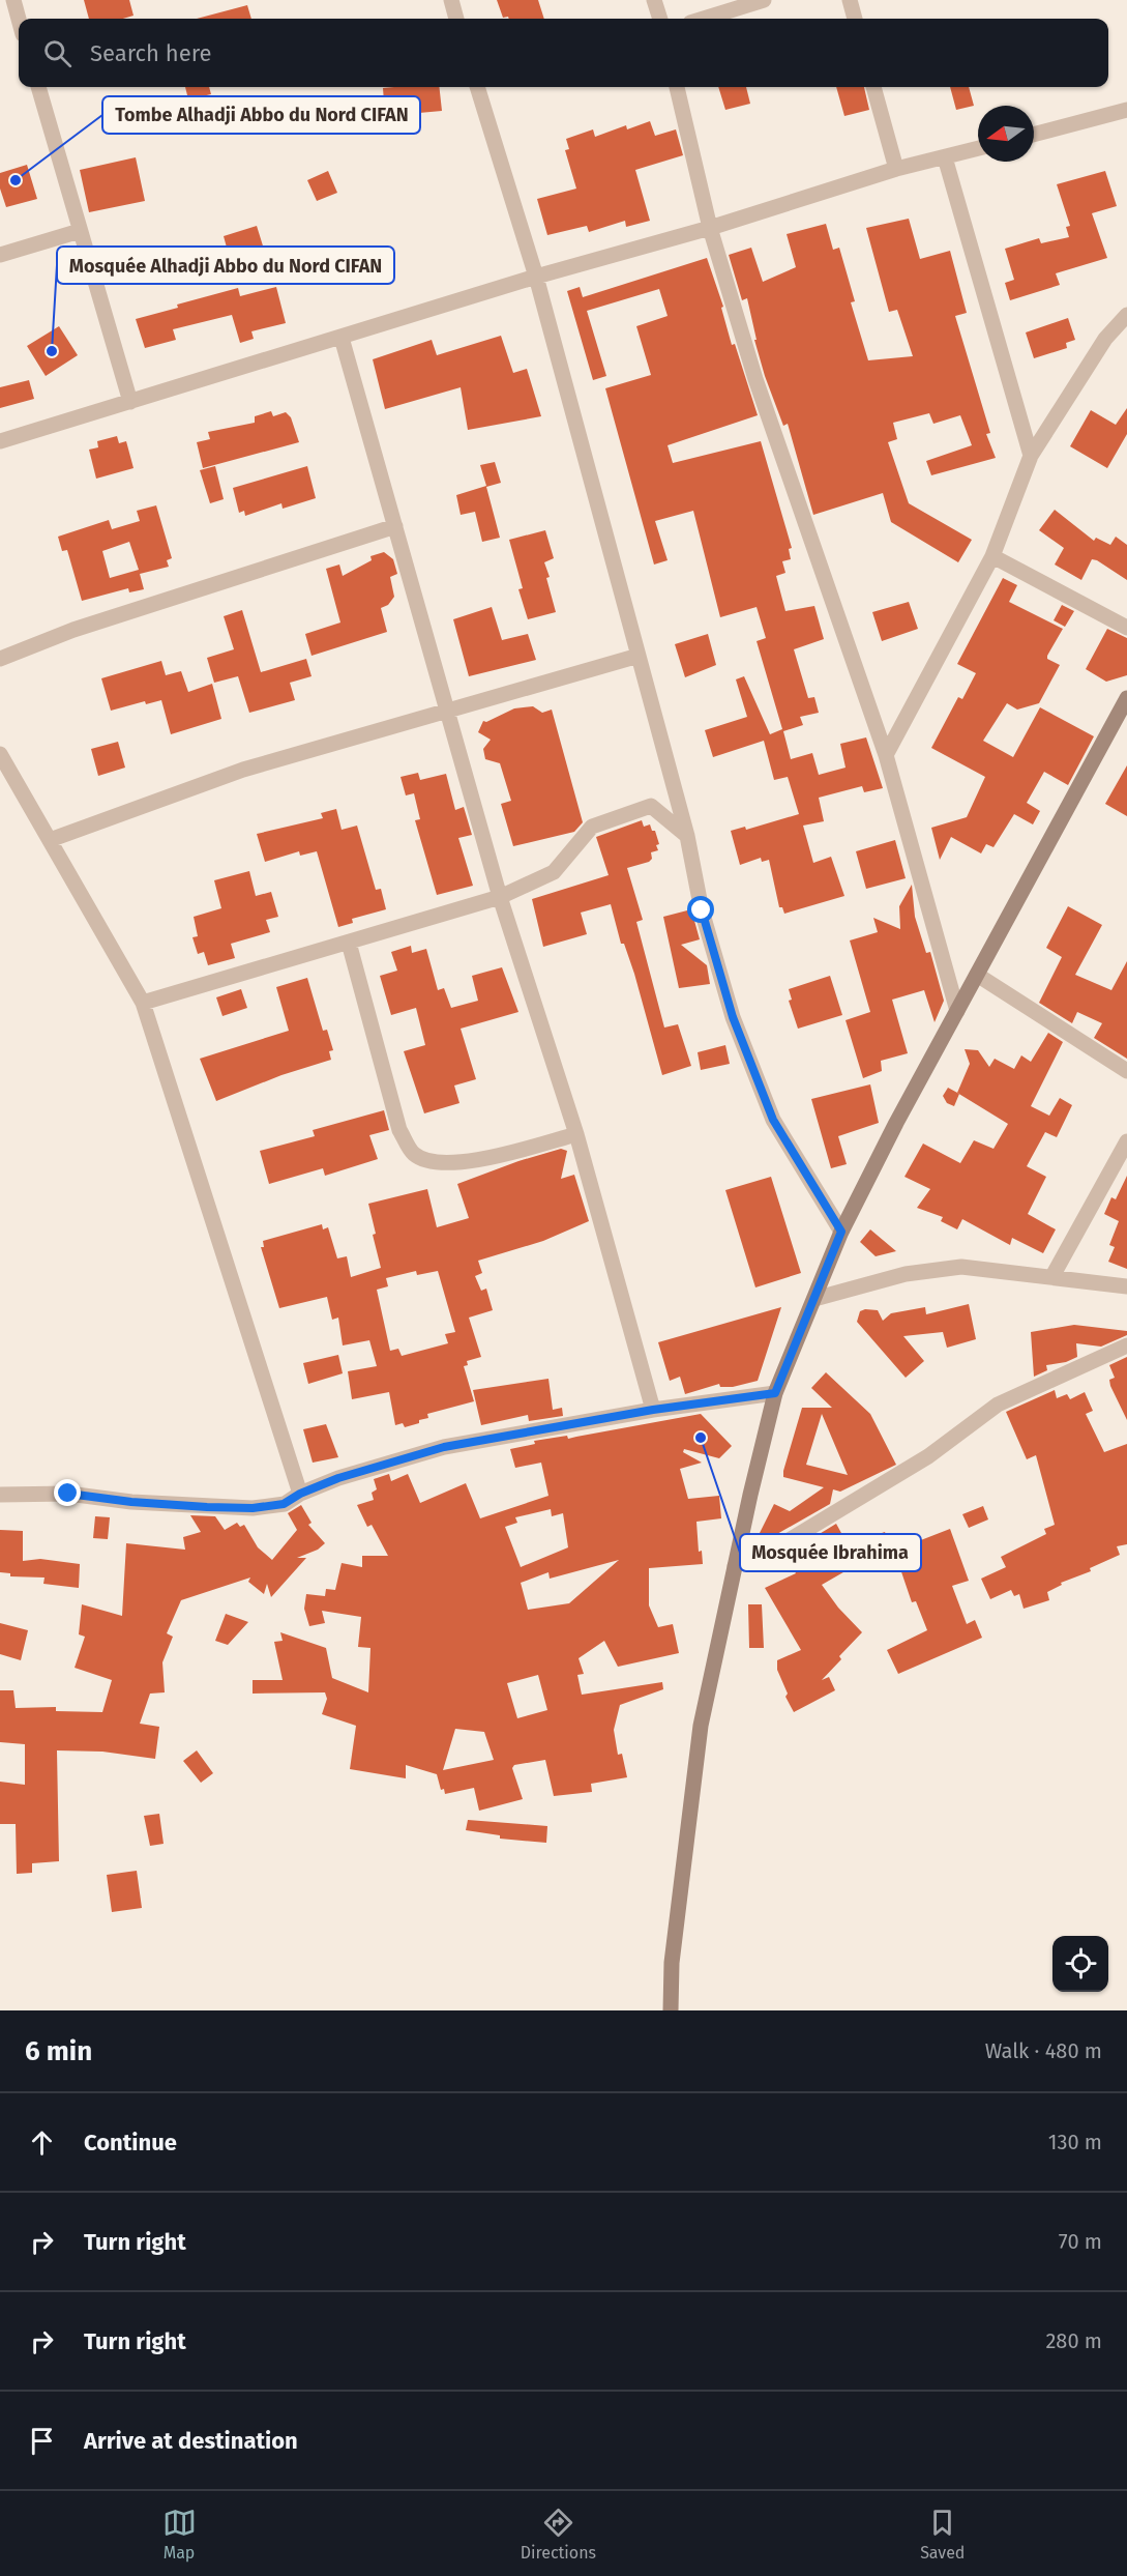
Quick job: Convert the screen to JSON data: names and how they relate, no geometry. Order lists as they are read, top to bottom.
{
  "places": ["Tombe Alhadji Abbo du Nord CIFAN", "Mosquée Alhadji Abbo du Nord CIFAN", "Mosquée Ibrahima"],
  "north": "left",
  "page": {
    "search": "Search here",
    "heading": ["6 min", "Walk · 480 m"],
    "list": [
      ["Continue", "130 m"],
      ["Turn right", "70 m"],
      ["Turn right", "280 m"],
      "Arrive at destination"
    ],
    "nav": ["Map", "Directions", "Saved"]
  }
}
